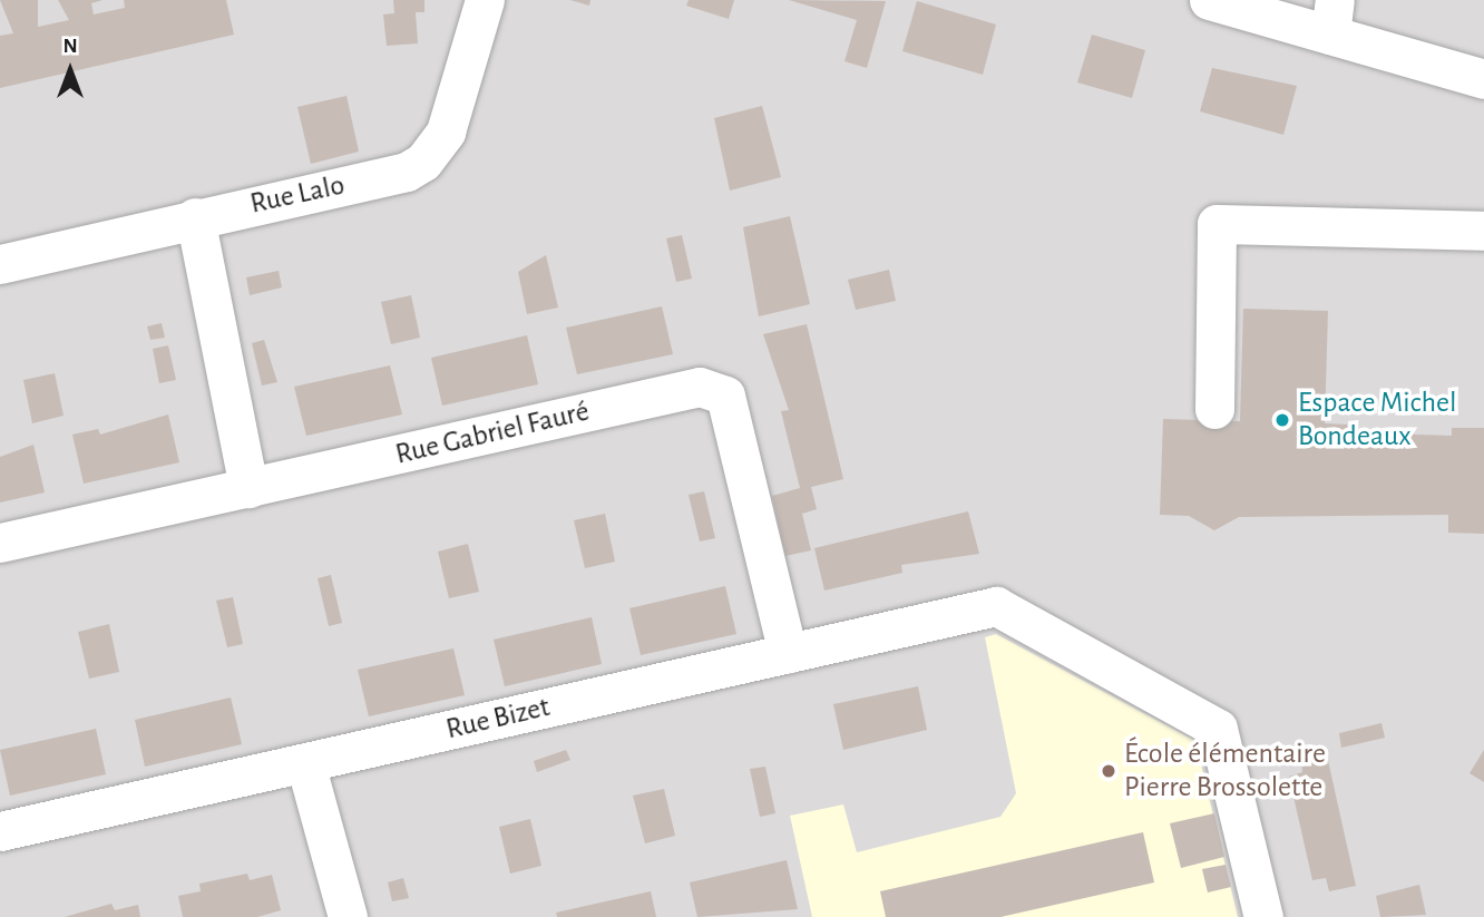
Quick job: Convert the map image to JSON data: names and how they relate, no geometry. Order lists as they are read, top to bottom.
{
  "streets": {
    "street": ["Rue Lalo", "Rue Gabriel Fauré", "Rue Bizet"]
  },
  "crossings": [
    ["Rue Gabriel Fauré", "Rue Bizet"]
  ],
  "places": ["Espace Michel Bondeaux", "École élémentaire Pierre Brossolette"],
  "north": "top"
}
